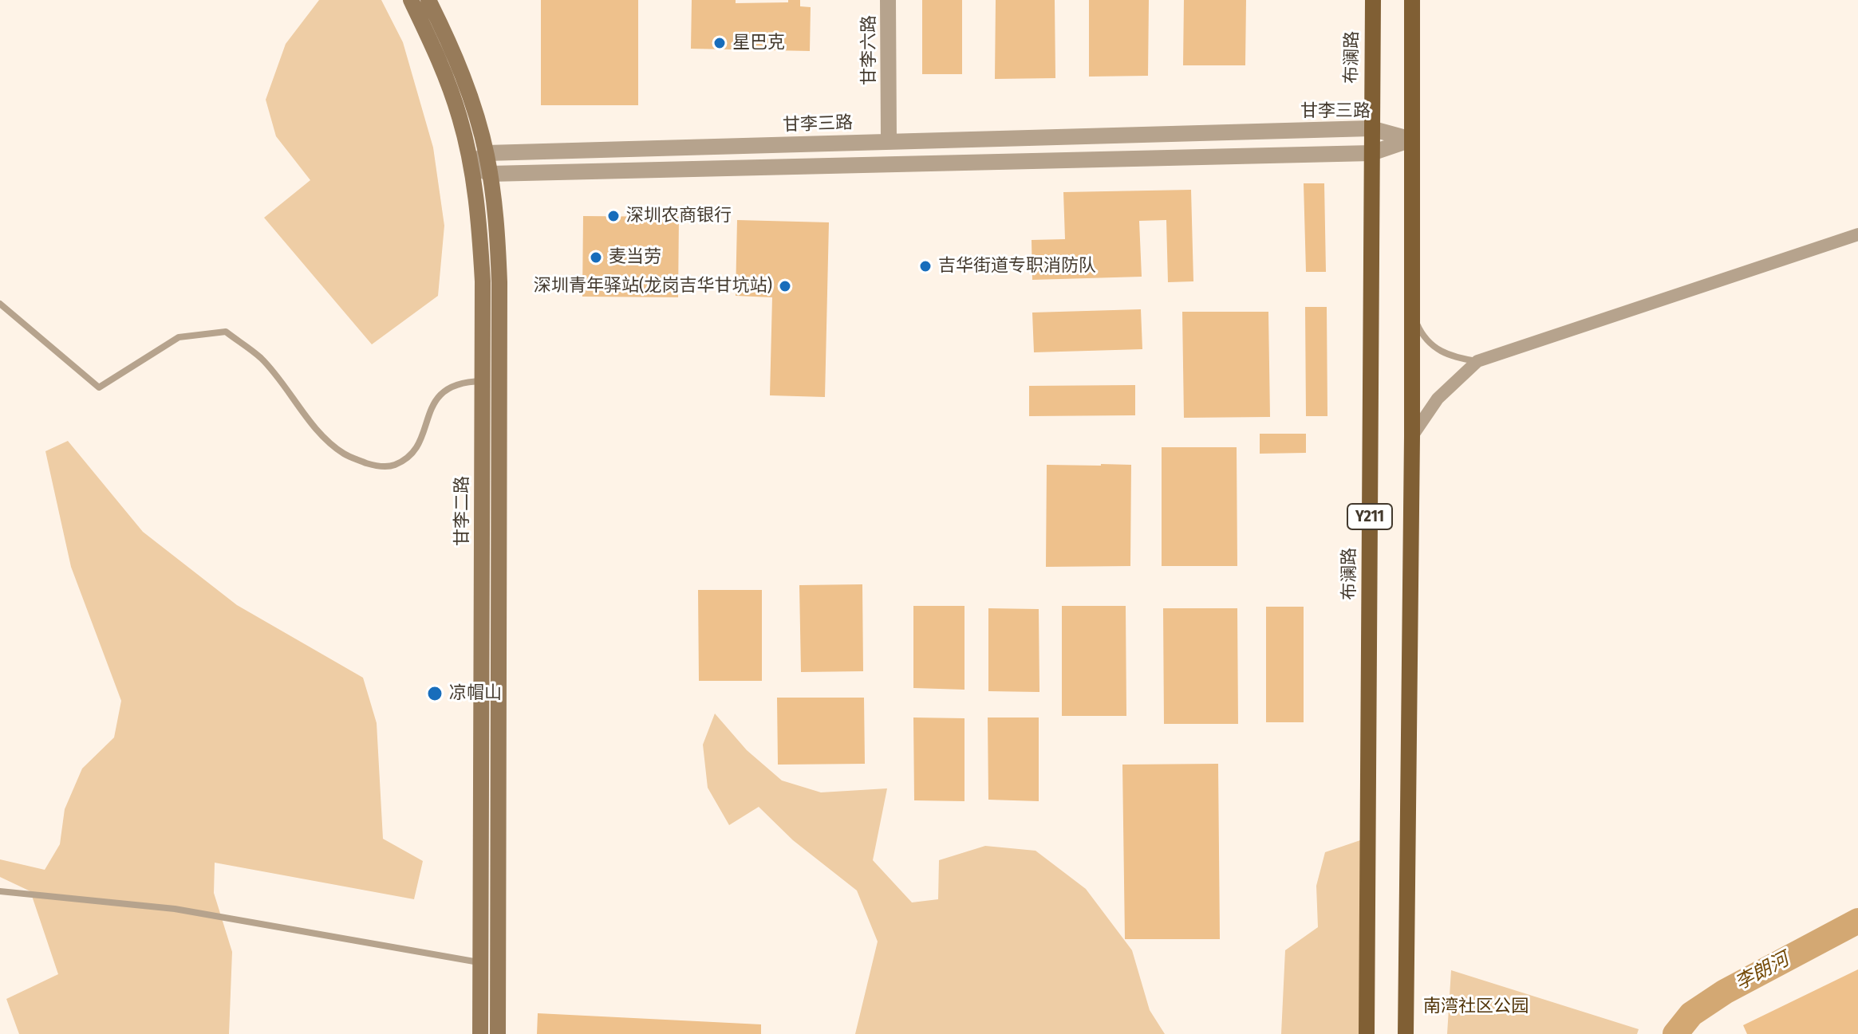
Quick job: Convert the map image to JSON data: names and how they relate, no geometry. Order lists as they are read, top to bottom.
{
  "streets": {
    "main road": ["布澜路", "甘李二路", "Y211"],
    "street": ["甘李六路", "甘李三路"]
  },
  "crossings": [
    ["布澜路", "甘李三路"],
    ["甘李三路", "甘李二路"],
    ["甘李三路", "Y211"]
  ],
  "water": ["李朗河"],
  "parks": ["南湾社区公园"],
  "places": [
    "星巴克",
    "深圳农商银行",
    "麦当劳",
    "吉华街道专职消防队",
    "深圳青年驿站(龙岗吉华甘坑站)",
    "凉帽山"
  ]
}
